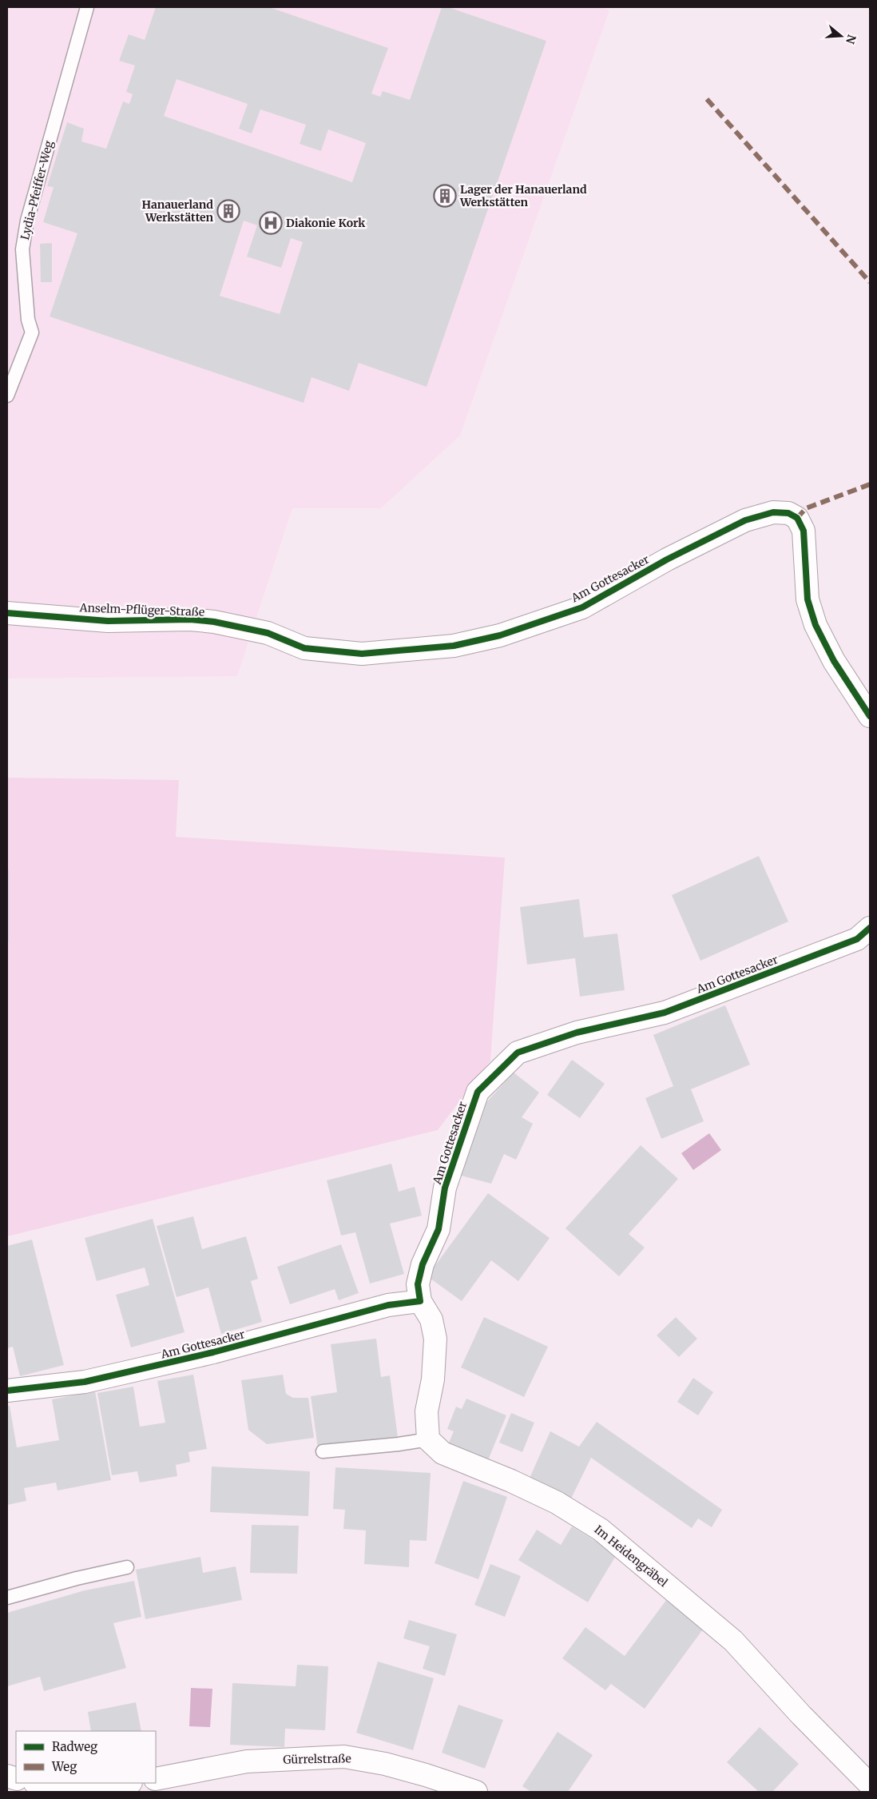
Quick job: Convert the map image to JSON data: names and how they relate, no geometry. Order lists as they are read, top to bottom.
{
  "streets": {
    "street": [
      "Am Gottesacker",
      "Anselm-Pflüger-Straße",
      "Im Heidengräbel",
      "Gürrelstraße"
    ],
    "lane": ["Lydia-Pfeiffer-Weg"]
  },
  "crossings": [
    ["Am Gottesacker", "Anselm-Pflüger-Straße"]
  ],
  "places": {
    "building": ["Lager der Hanauerland Werkstätten", "Hanauerland Werkstätten"],
    "hospital": ["Diakonie Kork"]
  },
  "legend": ["Radweg", "Weg"],
  "north": "right"
}
